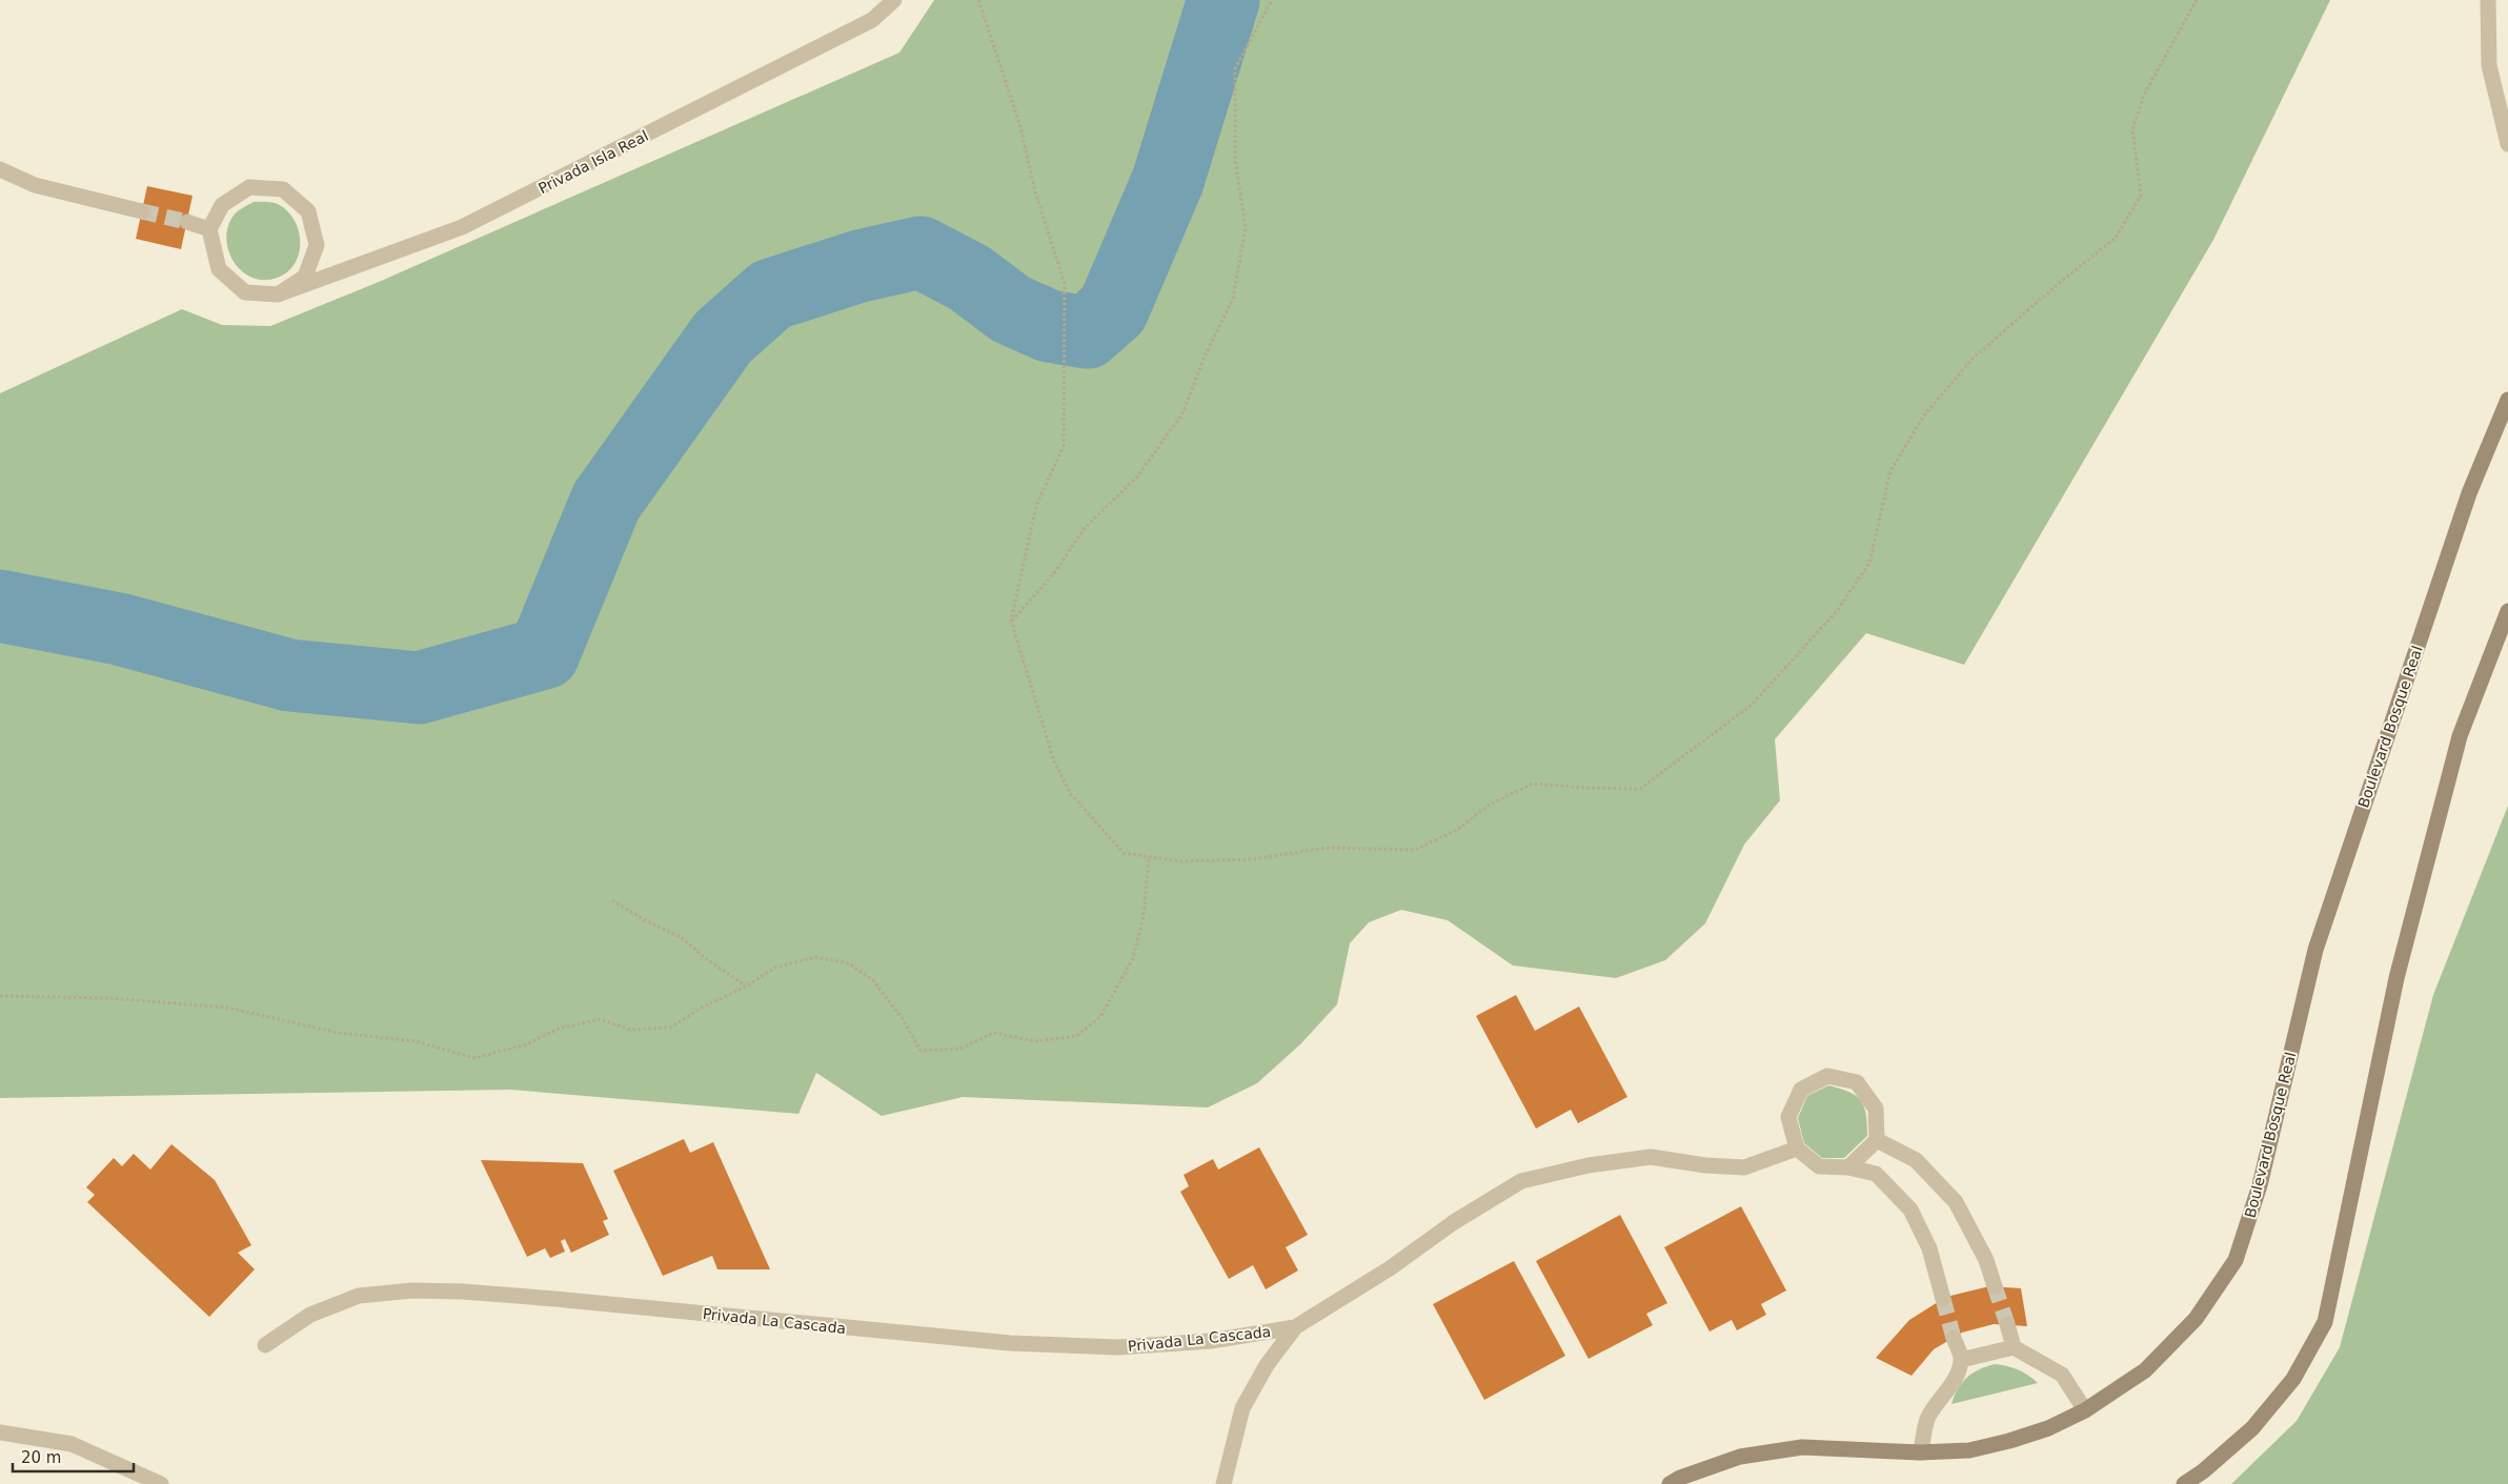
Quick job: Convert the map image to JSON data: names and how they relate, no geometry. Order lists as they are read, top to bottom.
{
  "streets": {
    "main road": ["Boulevard Bosque Real"],
    "street": ["Privada Isla Real", "Privada La Cascada"]
  },
  "scale_bar": "20 m"
}
